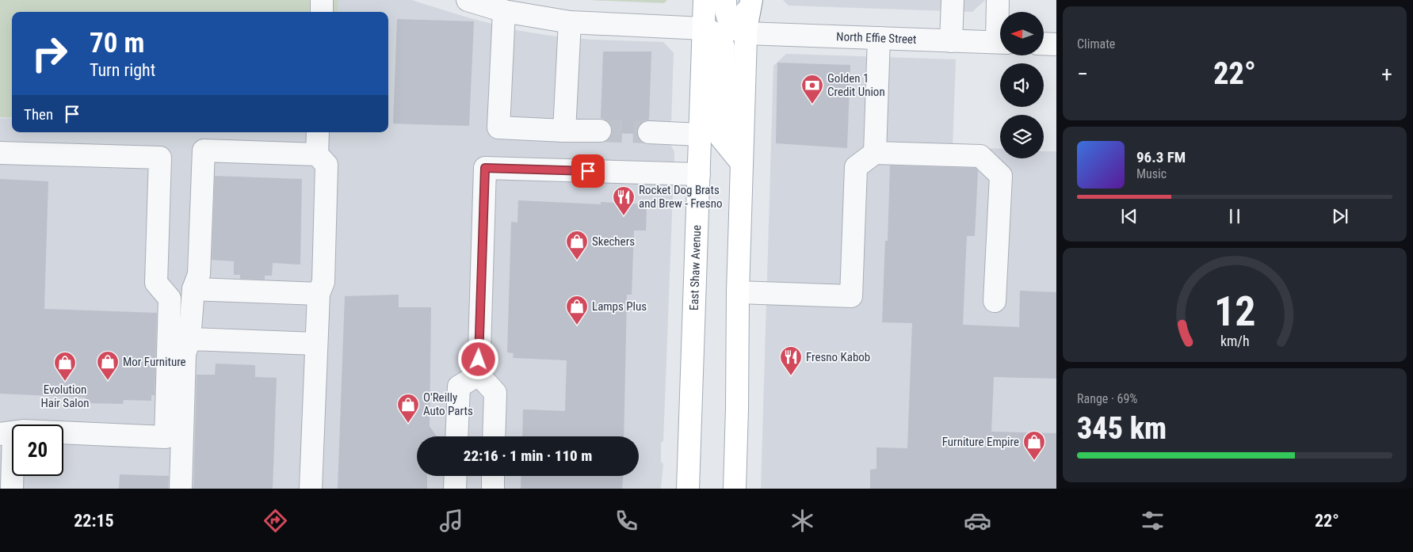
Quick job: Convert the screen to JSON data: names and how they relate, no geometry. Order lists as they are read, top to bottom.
{
  "streets": {
    "main road": ["East Shaw Avenue"],
    "street": ["North Effie Street"]
  },
  "places": {
    "bank": ["Golden 1 Credit Union"],
    "restaurant": ["Rocket Dog Brats and Brew - Fresno", "Fresno Kabob"],
    "shop": [
      "Skechers",
      "Lamps Plus",
      "Mor Furniture",
      "Evolution Hair Salon",
      "O'Reilly Auto Parts",
      "Furniture Empire"
    ]
  },
  "north": "left",
  "page": {
    "tile": [
      "Climate",
      ["Range · 69%", "345 km"]
    ],
    "turn": ["70 m", "Turn right"],
    "heat": ["−", "22°", "+"],
    "then": "Then",
    "song": ["96.3 FM", "Music"],
    "limit": "20",
    "trip": "22:16 · 1 min · 110 m",
    "tabs": ["22:15", "22°"],
    "gauge": ["12", "km/h"]
  }
}
